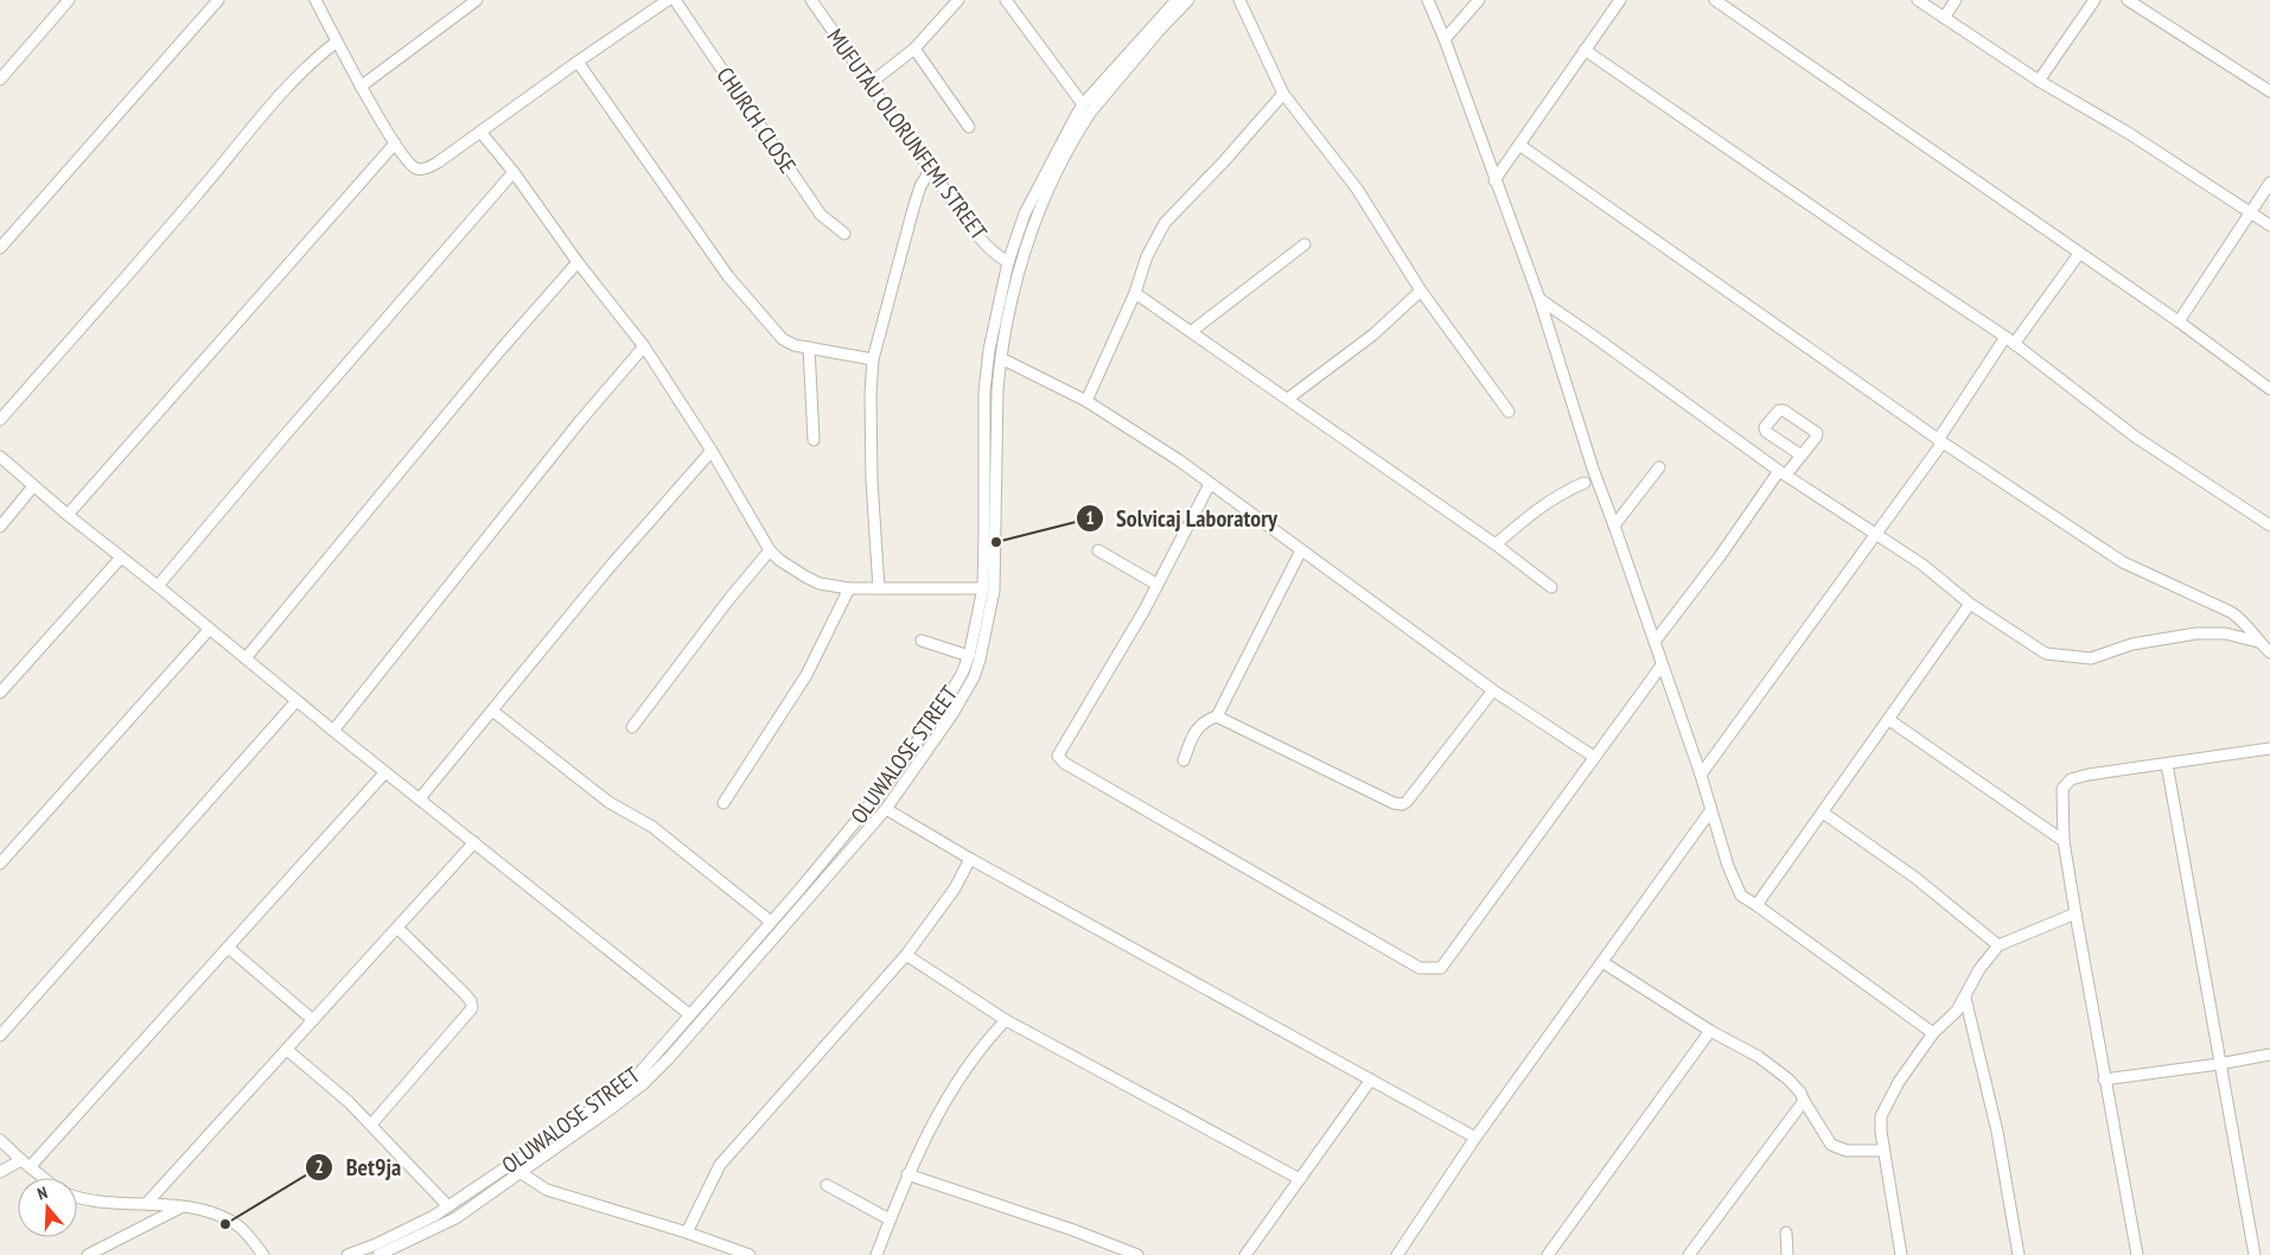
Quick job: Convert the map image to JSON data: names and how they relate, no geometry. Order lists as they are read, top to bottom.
{
  "streets": {
    "street": ["CHURCH CLOSE", "MUFUTAU OLORUNFEMI STREET", "OLUWALOSE STREET"]
  },
  "crossings": [
    ["MUFUTAU OLORUNFEMI STREET", "OLUWALOSE STREET"]
  ],
  "places": ["Solvicaj Laboratory", "Bet9ja"],
  "north": "top"
}
